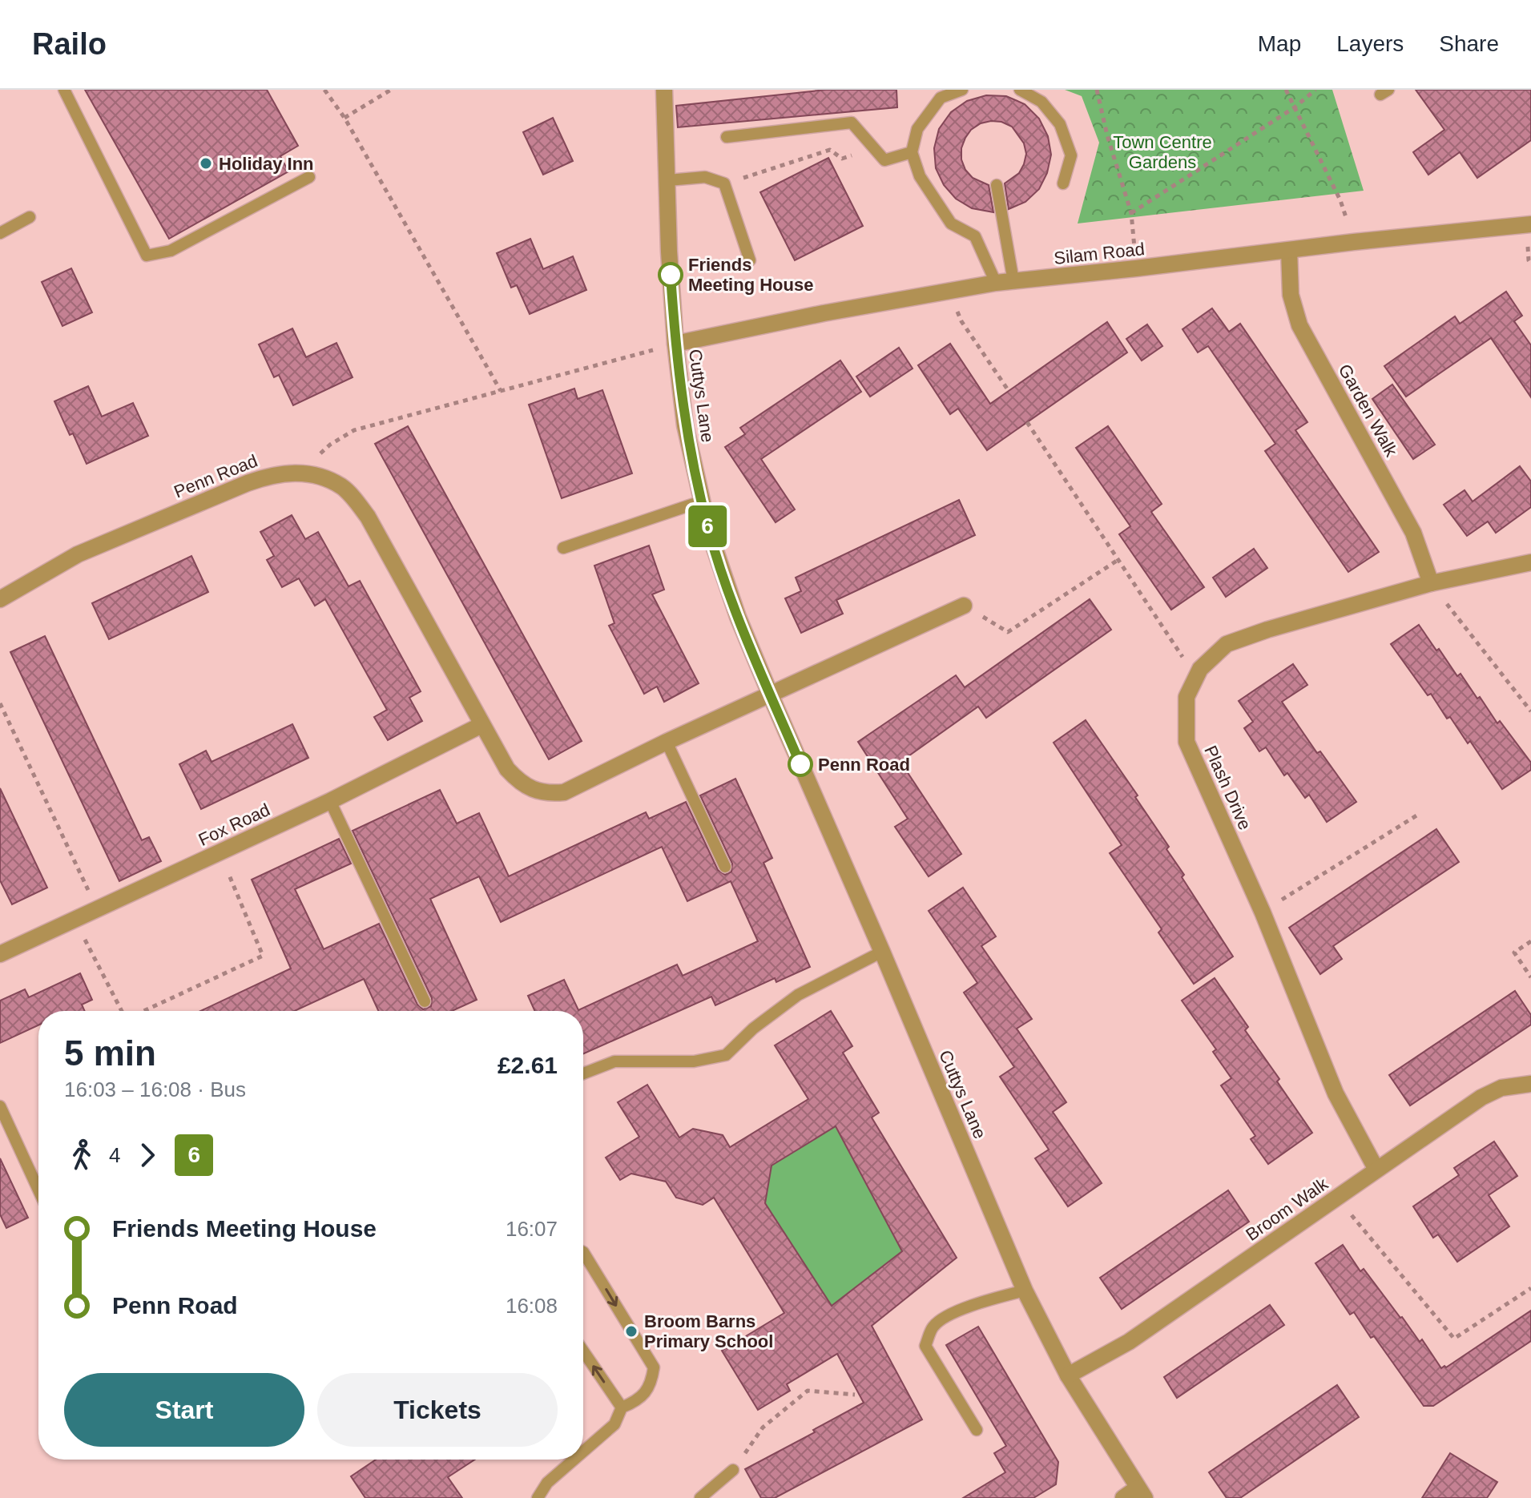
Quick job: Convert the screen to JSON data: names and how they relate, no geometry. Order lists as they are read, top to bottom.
{
  "streets": {
    "street": [
      "Silam Road",
      "Cuttys Lane",
      "Garden Walk",
      "Penn Road",
      "Plash Drive",
      "Fox Road",
      "Broom Walk"
    ]
  },
  "crossings": [
    ["Silam Road", "Cuttys Lane"],
    ["Silam Road", "Garden Walk"],
    ["Cuttys Lane", "Penn Road"],
    ["Cuttys Lane", "Broom Walk"],
    ["Garden Walk", "Plash Drive"],
    ["Penn Road", "Fox Road"],
    ["Plash Drive", "Broom Walk"]
  ],
  "parks": ["Town Centre Gardens"],
  "places": [
    "Holiday Inn",
    "Friends Meeting House",
    "Penn Road",
    "Broom Barns Primary School"
  ],
  "lines": ["bus line 6"],
  "page": {
    "header": "Railo",
    "nav": ["Map", "Layers", "Share"],
    "on_map": "6",
    "heading": ["5 min", "16:03 – 16:08 · Bus", "£2.61"],
    "legs": ["4", "6"],
    "list": [
      {
        "name": "Friends Meeting House",
        "value": "16:07"
      },
      {
        "name": "Penn Road",
        "value": "16:08"
      }
    ],
    "buttons": ["Start", "Tickets"]
  }
}
